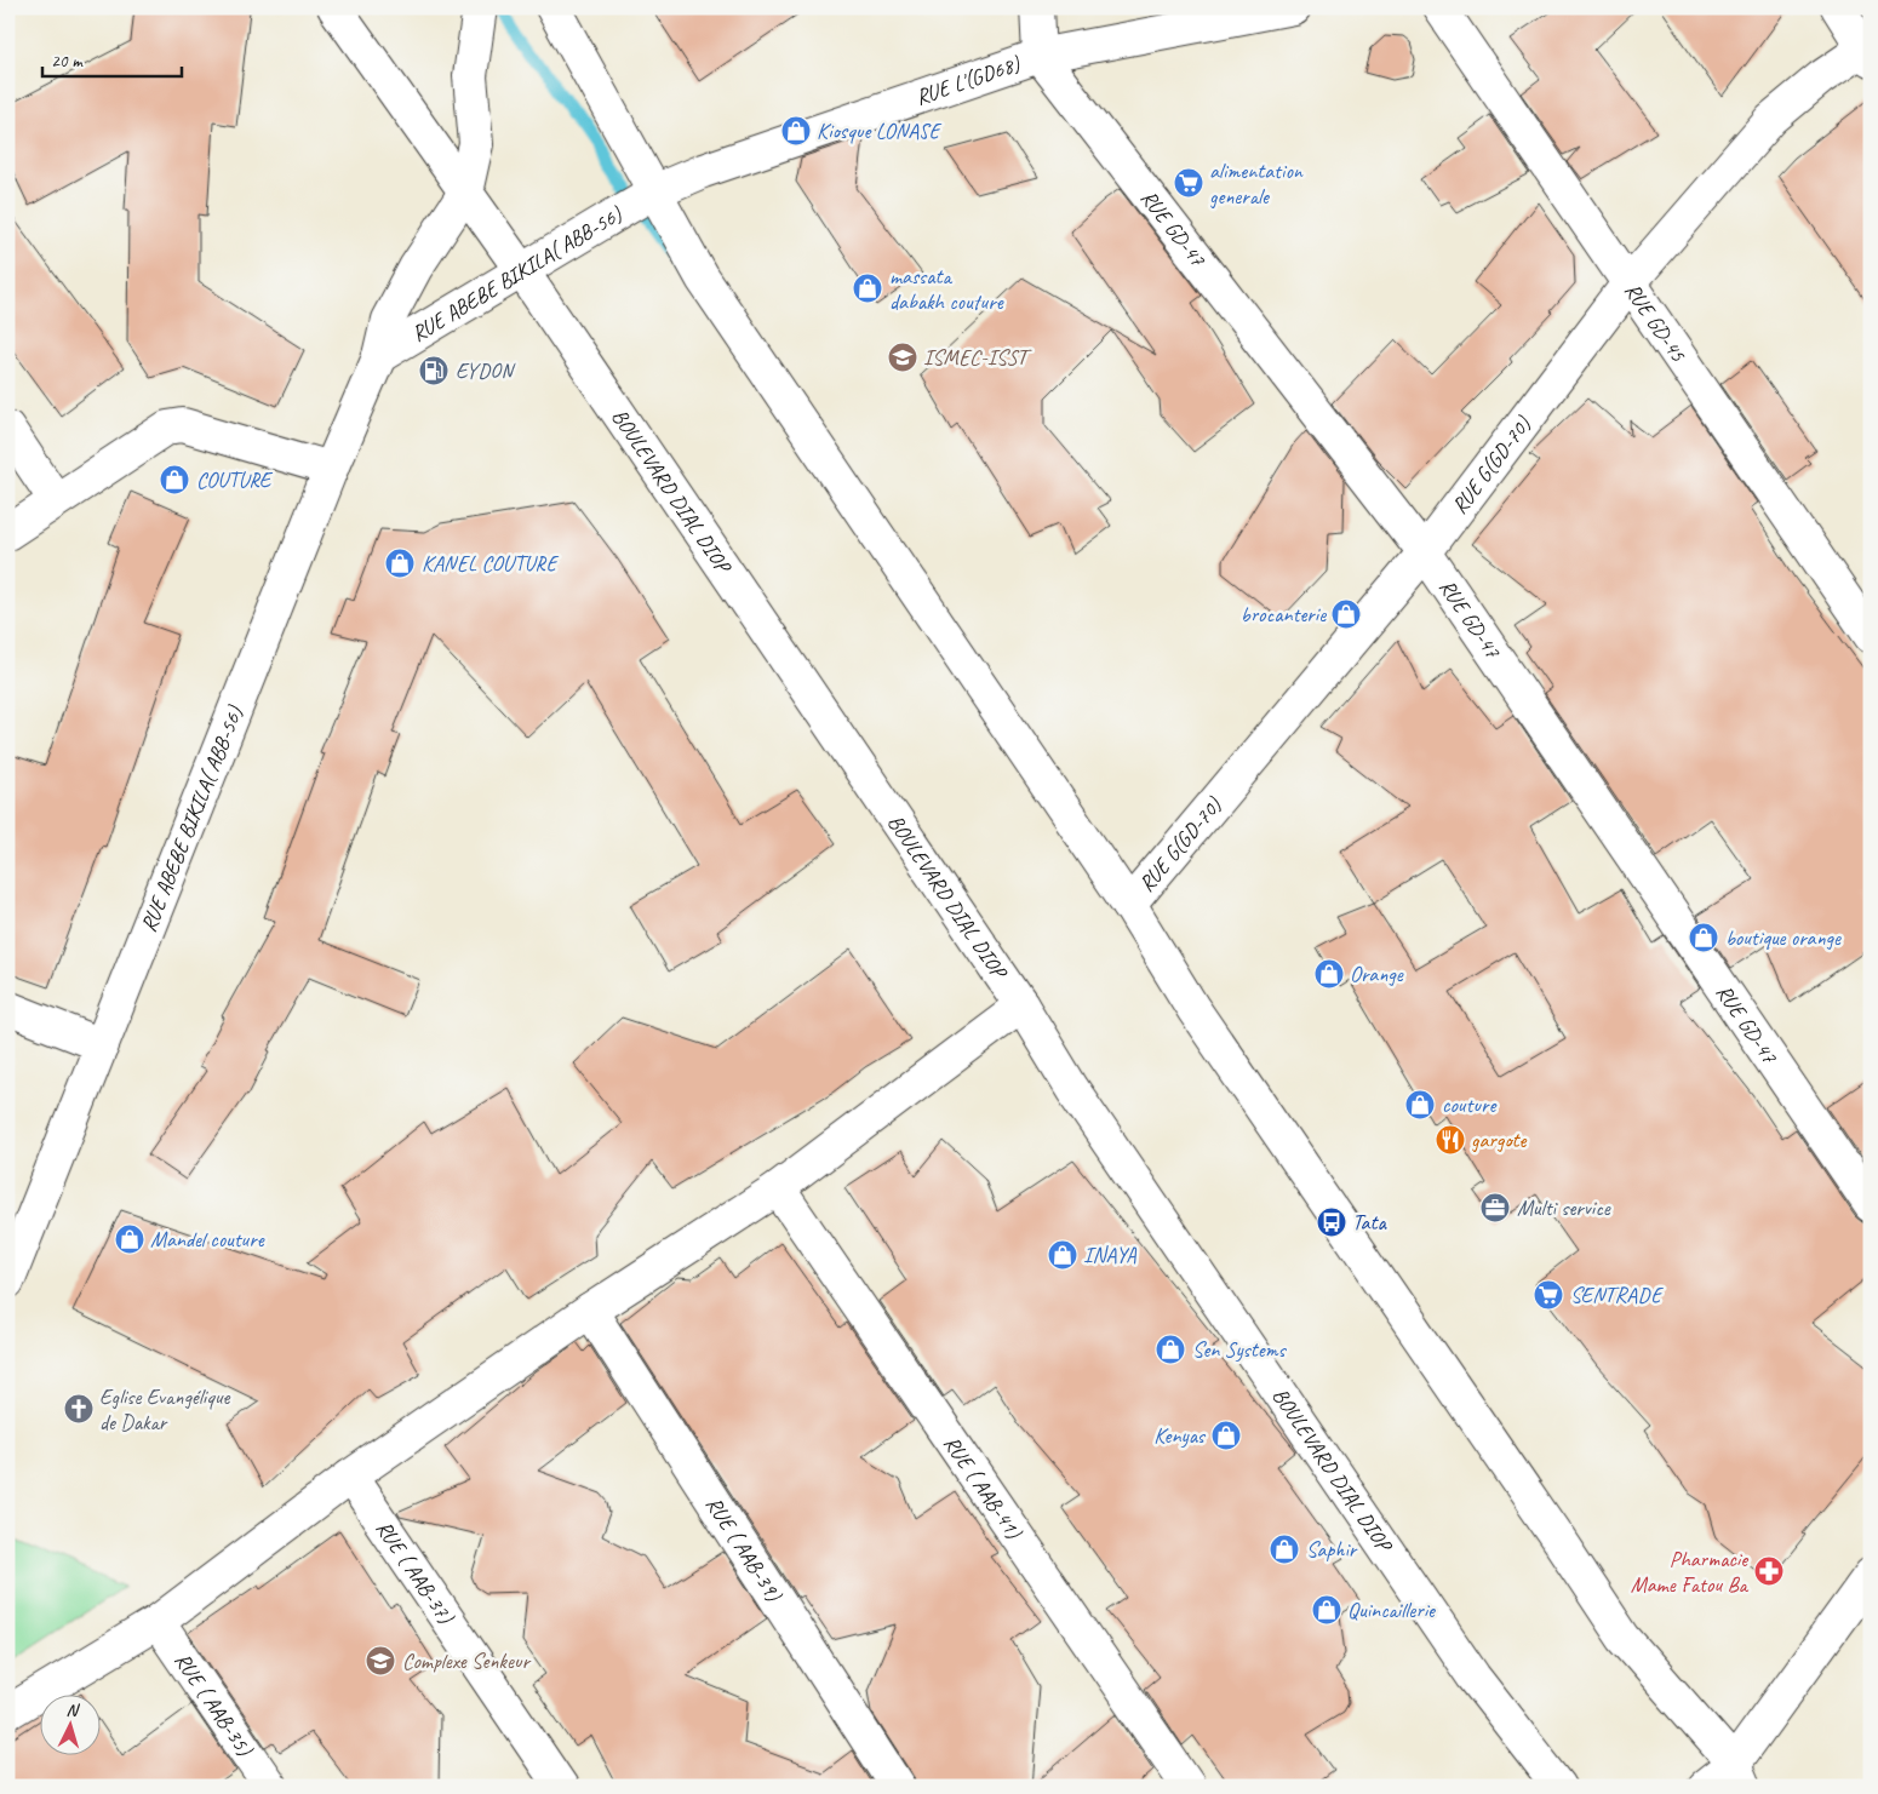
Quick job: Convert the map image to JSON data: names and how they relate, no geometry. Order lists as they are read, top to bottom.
{
  "streets": {
    "street": [
      "RUE L'(GD68)",
      "RUE GD-47",
      "RUE ABEBE BIKILA( ABB-56)",
      "RUE GD-45",
      "RUE G(GD-70)",
      "BOULEVARD DIAL DIOP",
      "RUE ( AAB-41)",
      "RUE ( AAB-39)",
      "RUE ( AAB-37)",
      "RUE ( AAB-35)"
    ]
  },
  "crossings": [
    ["RUE L'(GD68)", "RUE GD-47"],
    ["RUE L'(GD68)", "RUE ABEBE BIKILA( ABB-56)"],
    ["RUE GD-47", "RUE G(GD-70)"],
    ["RUE ABEBE BIKILA( ABB-56)", "BOULEVARD DIAL DIOP"],
    ["RUE GD-45", "RUE G(GD-70)"]
  ],
  "places": {
    "shop": [
      "Kiosque LONASE",
      "massata dabakh couture",
      "COUTURE",
      "KANEL COUTURE",
      "brocanterie",
      "boutique orange",
      "Orange",
      "couture",
      "Mandel couture",
      "INAYA",
      "Sen Systems",
      "Kenyas",
      "Saphir",
      "Quincaillerie"
    ],
    "supermarket": ["alimentation generale", "SENTRADE"],
    "school or university": ["ISMEC-ISST", "Complexe Senkeur"],
    "fuel station": ["EYDON"],
    "restaurant": ["gargote"],
    "office": ["Multi service"],
    "bus stop": ["Tata"],
    "church": ["Eglise Evangélique de Dakar"],
    "pharmacy": ["Pharmacie Mame Fatou Ba"]
  },
  "scale_bar": "20 m",
  "north": "top"
}
